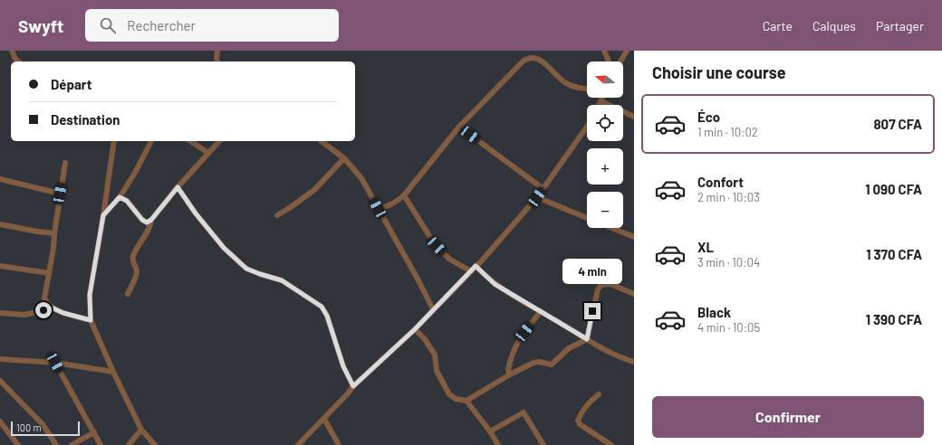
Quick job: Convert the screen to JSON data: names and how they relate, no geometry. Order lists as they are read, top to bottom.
{
  "scale_bar": "100 m",
  "north": "left",
  "page": {
    "header": "Swyft",
    "search": "Rechercher",
    "nav": ["Carte", "Calques", "Partager"],
    "heading": "Choisir une course",
    "map_buttons": ["+", "−"],
    "banner": ["Départ", "Destination"],
    "list": [
      {
        "name": "Éco",
        "note": "1 min · 10:02",
        "value": "807 CFA"
      },
      {
        "name": "Confort",
        "note": "2 min · 10:03",
        "value": "1 090 CFA"
      },
      {
        "name": "XL",
        "note": "3 min · 10:04",
        "value": "1 370 CFA"
      },
      {
        "name": "Black",
        "note": "4 min · 10:05",
        "value": "1 390 CFA"
      }
    ],
    "bubble": "4 min",
    "buttons": "Confirmer",
    "scale": "100 m"
  }
}
